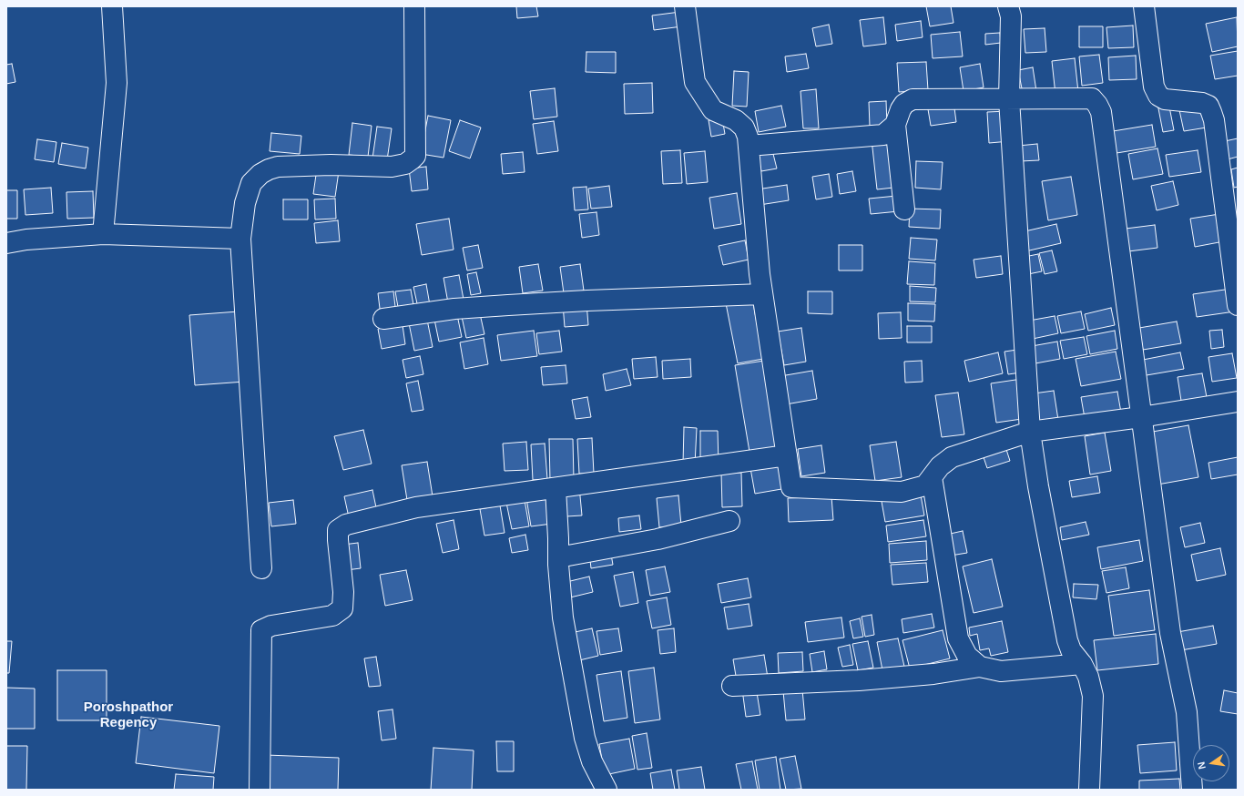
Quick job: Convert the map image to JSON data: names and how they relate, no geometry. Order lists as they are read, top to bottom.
{
  "districts": ["Poroshpathor Regency"],
  "north": "left"
}
